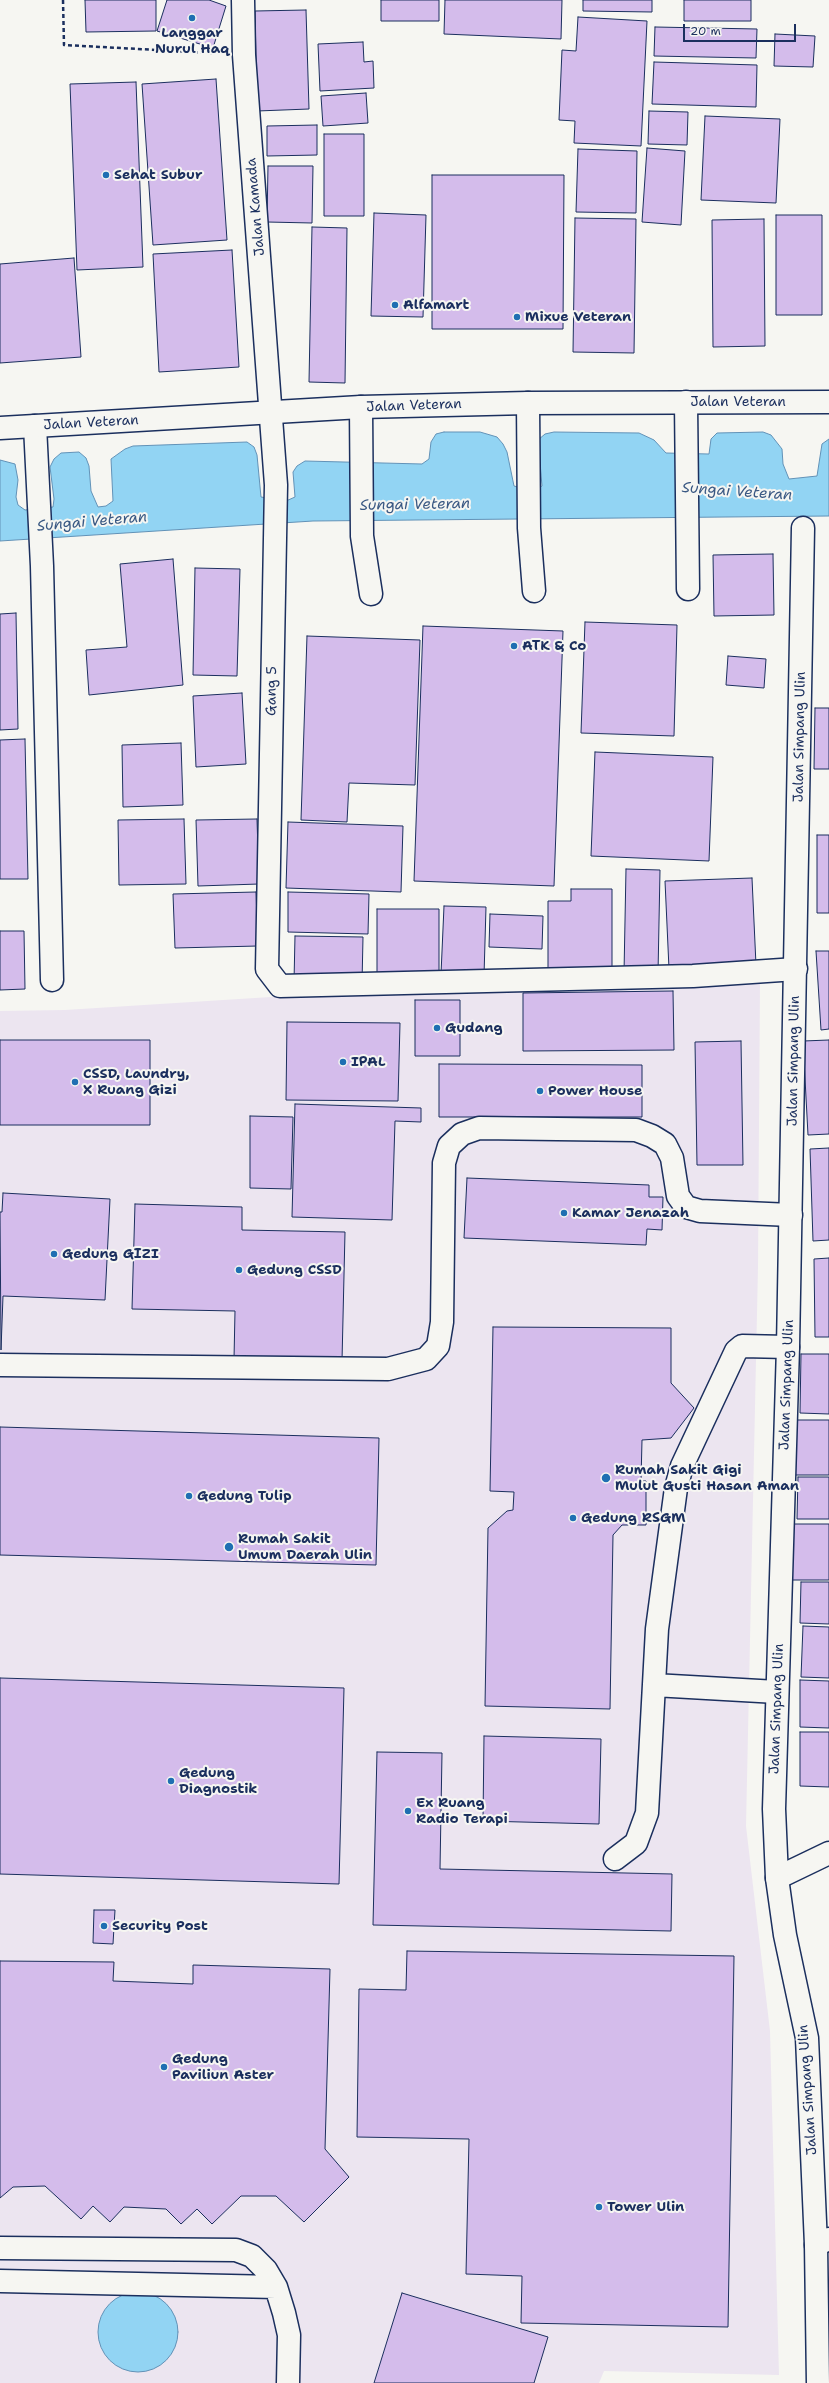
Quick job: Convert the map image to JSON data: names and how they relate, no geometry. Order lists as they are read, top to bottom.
{
  "streets": {
    "main road": [
      "Jalan Kamada",
      "Jalan Veteran",
      "Gang 5",
      "Jalan Simpang Ulin"
    ]
  },
  "crossings": [
    ["Jalan Kamada", "Jalan Veteran"],
    ["Jalan Kamada", "Gang 5"],
    ["Jalan Veteran", "Gang 5"],
    ["Gang 5", "Jalan Simpang Ulin"]
  ],
  "water": ["Sungai Veteran"],
  "places": [
    "Langgar Nurul Haq",
    "Sehat Subur",
    "Alfamart",
    "Mixue Veteran",
    "ATK & Co",
    "Gudang",
    "IPAL",
    "CSSD, Laundry, X Ruang Gizi",
    "Power House",
    "Kamar Jenazah",
    "Gedung GIZI",
    "Gedung CSSD",
    "Rumah Sakit Gigi Mulut Gusti Hasan Aman",
    "Gedung Tulip",
    "Gedung RSGM",
    "Rumah Sakit Umum Daerah Ulin",
    "Gedung Diagnostik",
    "Ex Ruang Radio Terapi",
    "Security Post",
    "Gedung Paviliun Aster",
    "Tower Ulin"
  ],
  "scale_bar": "20 m"
}
